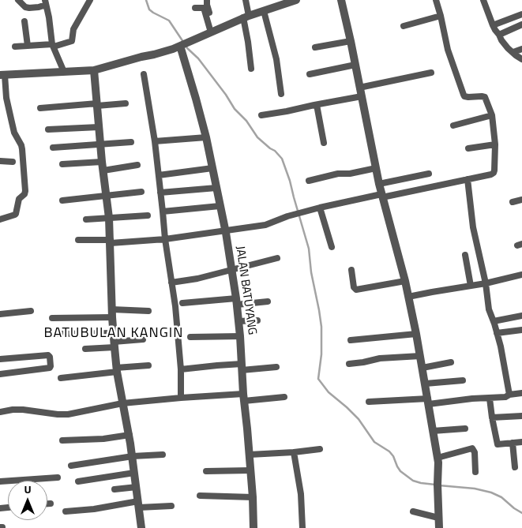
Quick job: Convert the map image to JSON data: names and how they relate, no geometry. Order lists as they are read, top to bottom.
{
  "streets": {
    "street": ["JALAN BATUYANG"]
  },
  "districts": ["BATUBULAN KANGIN"],
  "north": "top"
}
